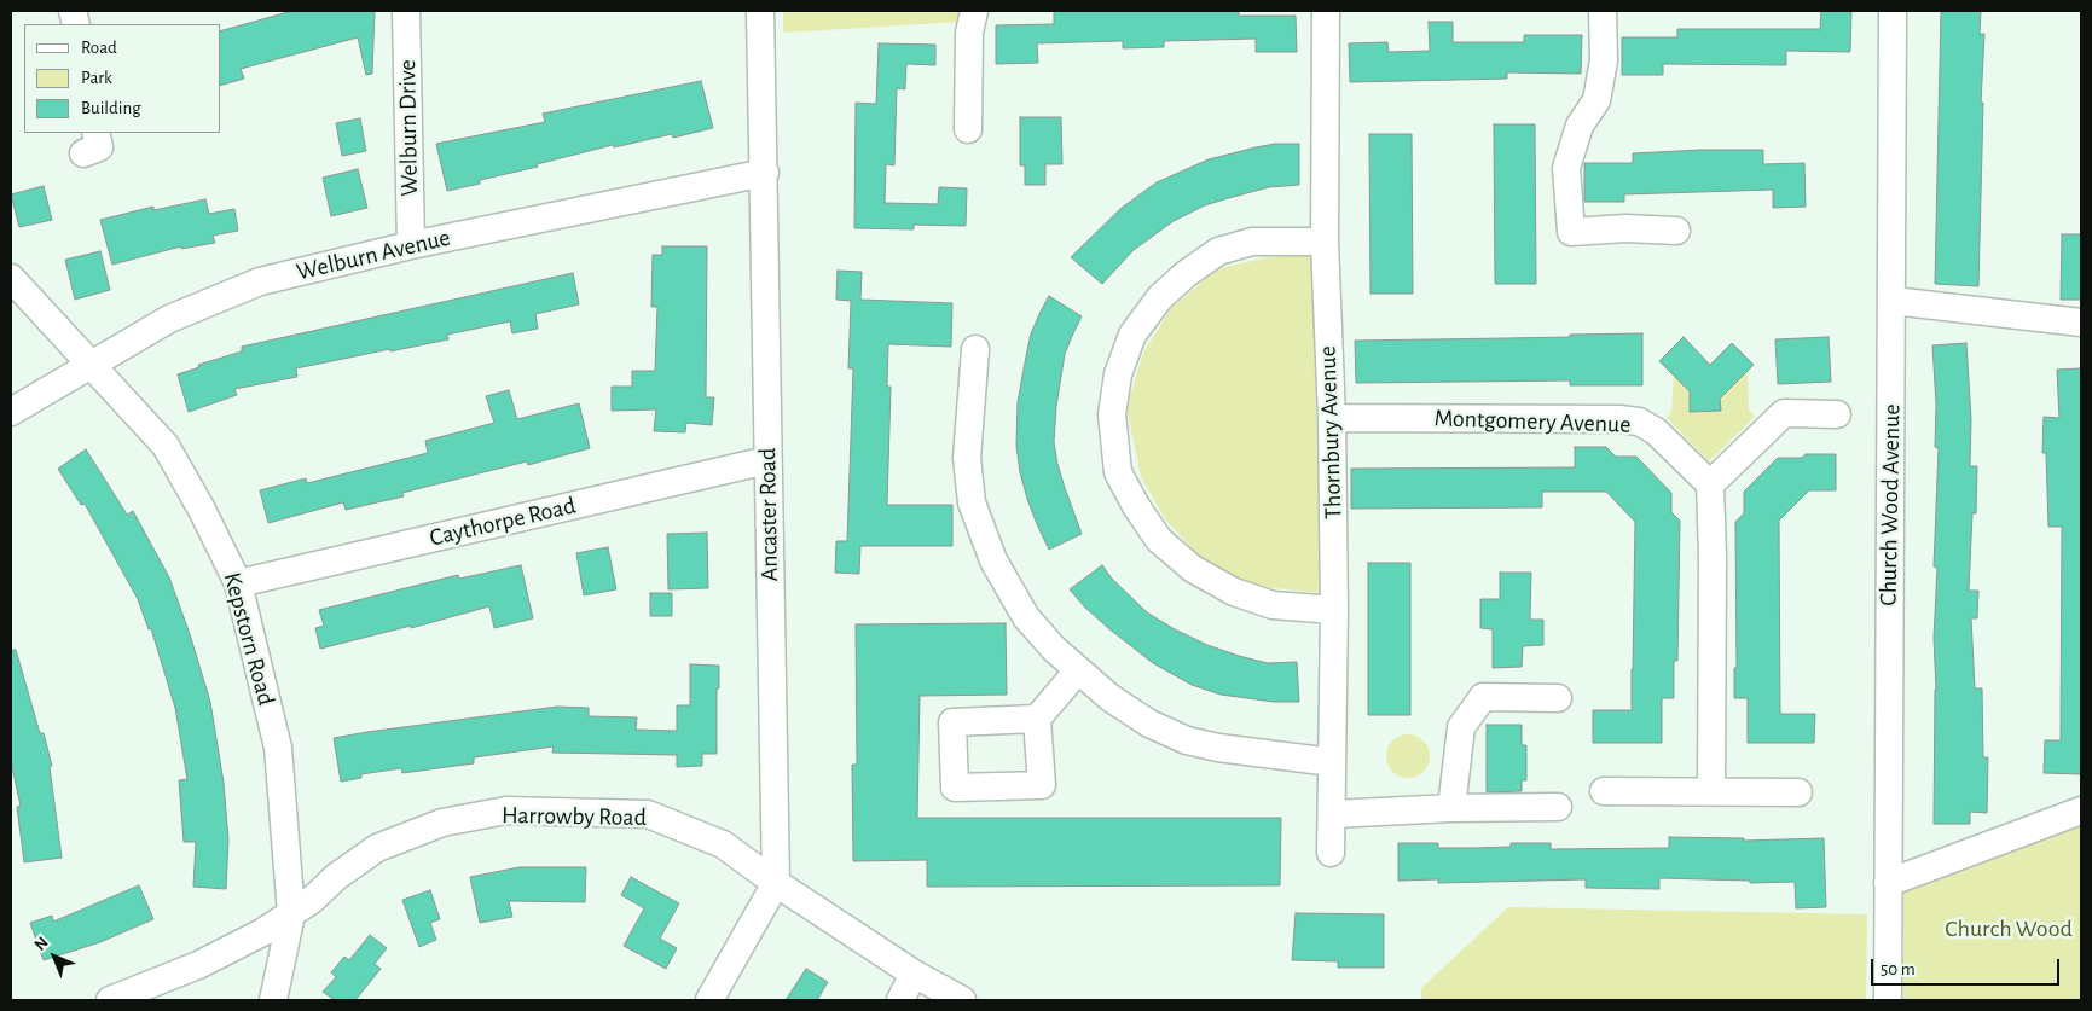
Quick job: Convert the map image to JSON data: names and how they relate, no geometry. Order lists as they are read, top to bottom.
{
  "streets": {
    "street": [
      "Welburn Drive",
      "Welburn Avenue",
      "Montgomery Avenue",
      "Thornbury Avenue",
      "Church Wood Avenue",
      "Ancaster Road",
      "Caythorpe Road",
      "Kepstorn Road",
      "Harrowby Road"
    ]
  },
  "crossings": [
    ["Welburn Drive", "Welburn Avenue"],
    ["Welburn Avenue", "Ancaster Road"],
    ["Welburn Avenue", "Kepstorn Road"],
    ["Montgomery Avenue", "Thornbury Avenue"],
    ["Ancaster Road", "Caythorpe Road"],
    ["Ancaster Road", "Harrowby Road"],
    ["Caythorpe Road", "Kepstorn Road"],
    ["Kepstorn Road", "Harrowby Road"]
  ],
  "parks": ["Church Wood"],
  "legend": ["Road", "Park", "Building"],
  "scale_bar": "50 m",
  "north": "top left"
}
